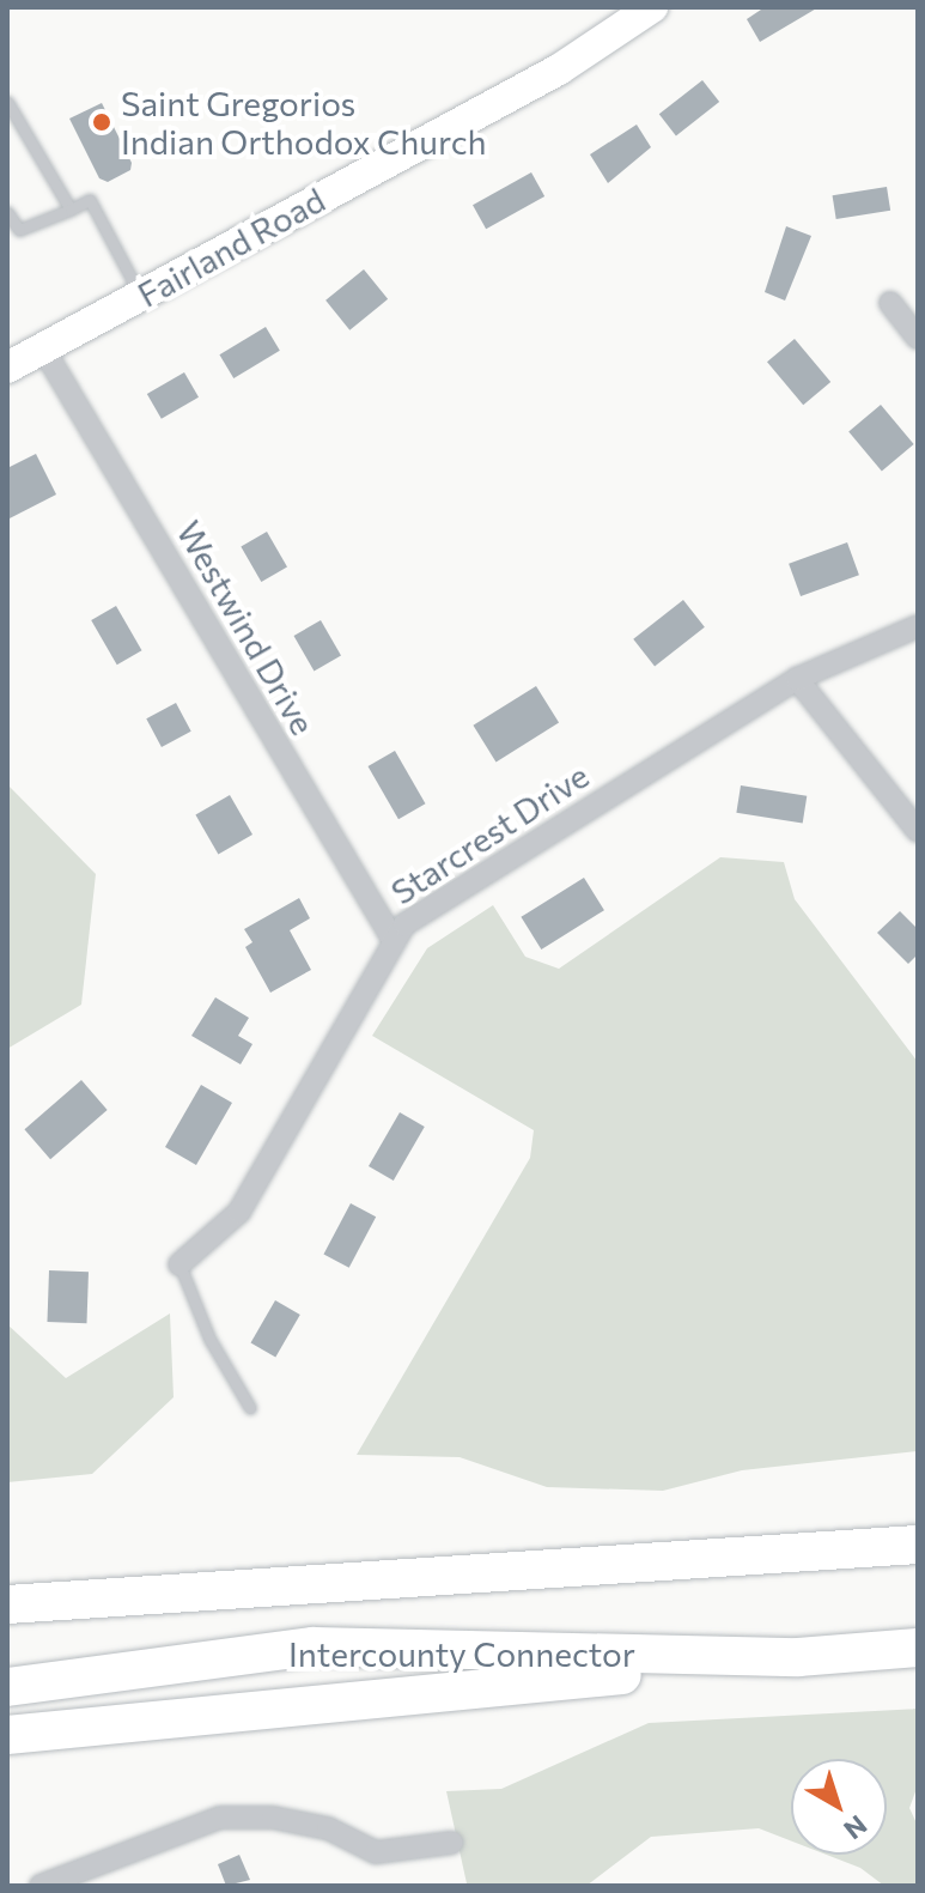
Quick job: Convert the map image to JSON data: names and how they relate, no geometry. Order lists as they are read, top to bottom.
{
  "streets": {
    "highway": ["Intercounty Connector"],
    "main road": ["Fairland Road"],
    "street": ["Westwind Drive", "Starcrest Drive"]
  },
  "crossings": [
    ["Fairland Road", "Westwind Drive"],
    ["Westwind Drive", "Starcrest Drive"]
  ],
  "places": ["Saint Gregorios Indian Orthodox Church"],
  "north": "bottom right"
}
